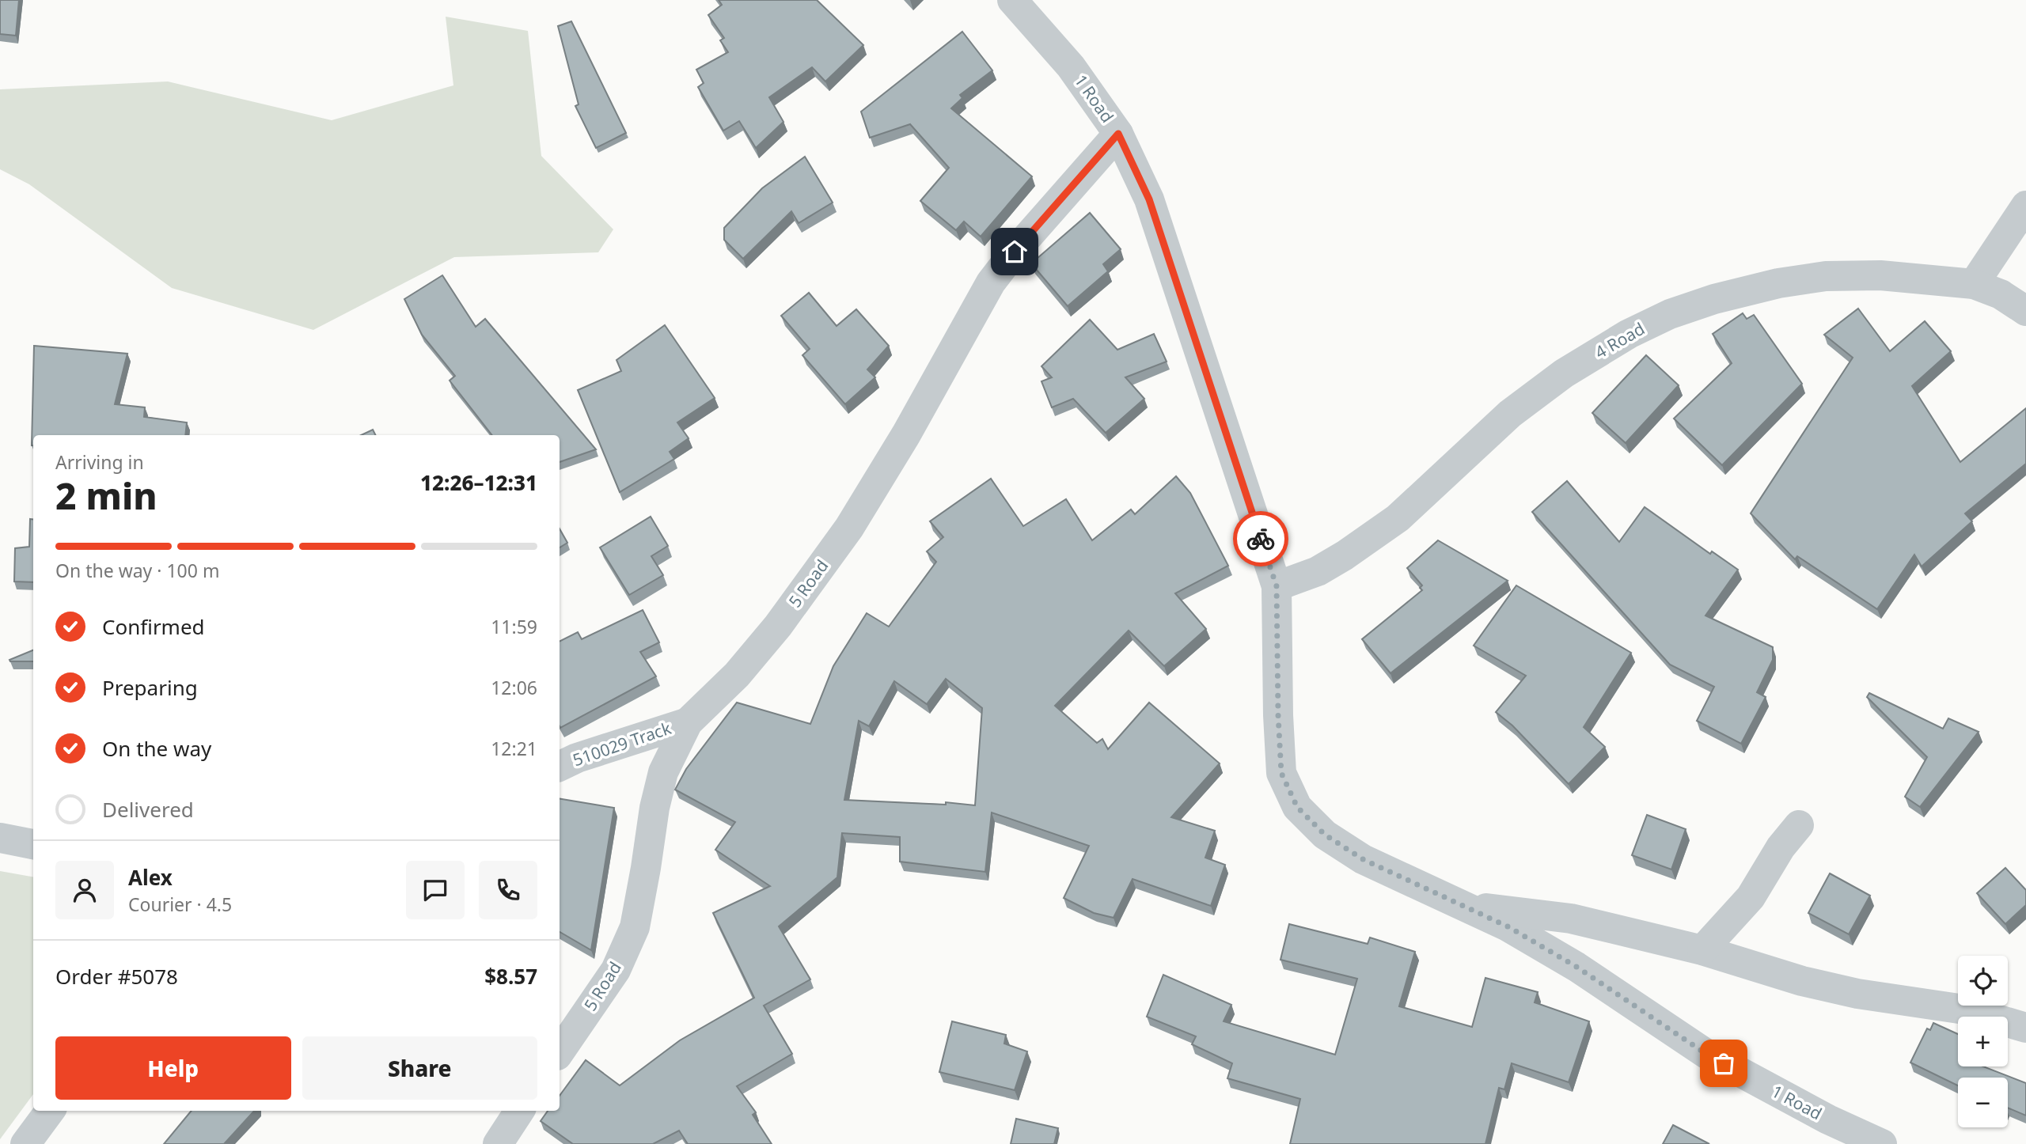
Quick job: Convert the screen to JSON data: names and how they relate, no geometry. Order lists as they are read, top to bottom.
{
  "streets": {
    "street": [
      "1 Road",
      "4 Road",
      "5 Road",
      "510029 Track"
    ]
  },
  "crossings": [
    ["1 Road", "4 Road"],
    ["1 Road", "5 Road"],
    ["5 Road", "510029 Track"]
  ],
  "page": {
    "heading": ["2 min", "Arriving in", "12:26–12:31"],
    "panel": [
      "Alex",
      "Courier · 4.5",
      "Order #5078",
      "$8.57"
    ],
    "bar": "On the way · 100 m",
    "list": [
      ["Confirmed", "11:59"],
      ["Preparing", "12:06"],
      ["On the way", "12:21"],
      "Delivered"
    ],
    "map_buttons": ["+", "−"],
    "buttons": ["Help", "Share"]
  }
}
